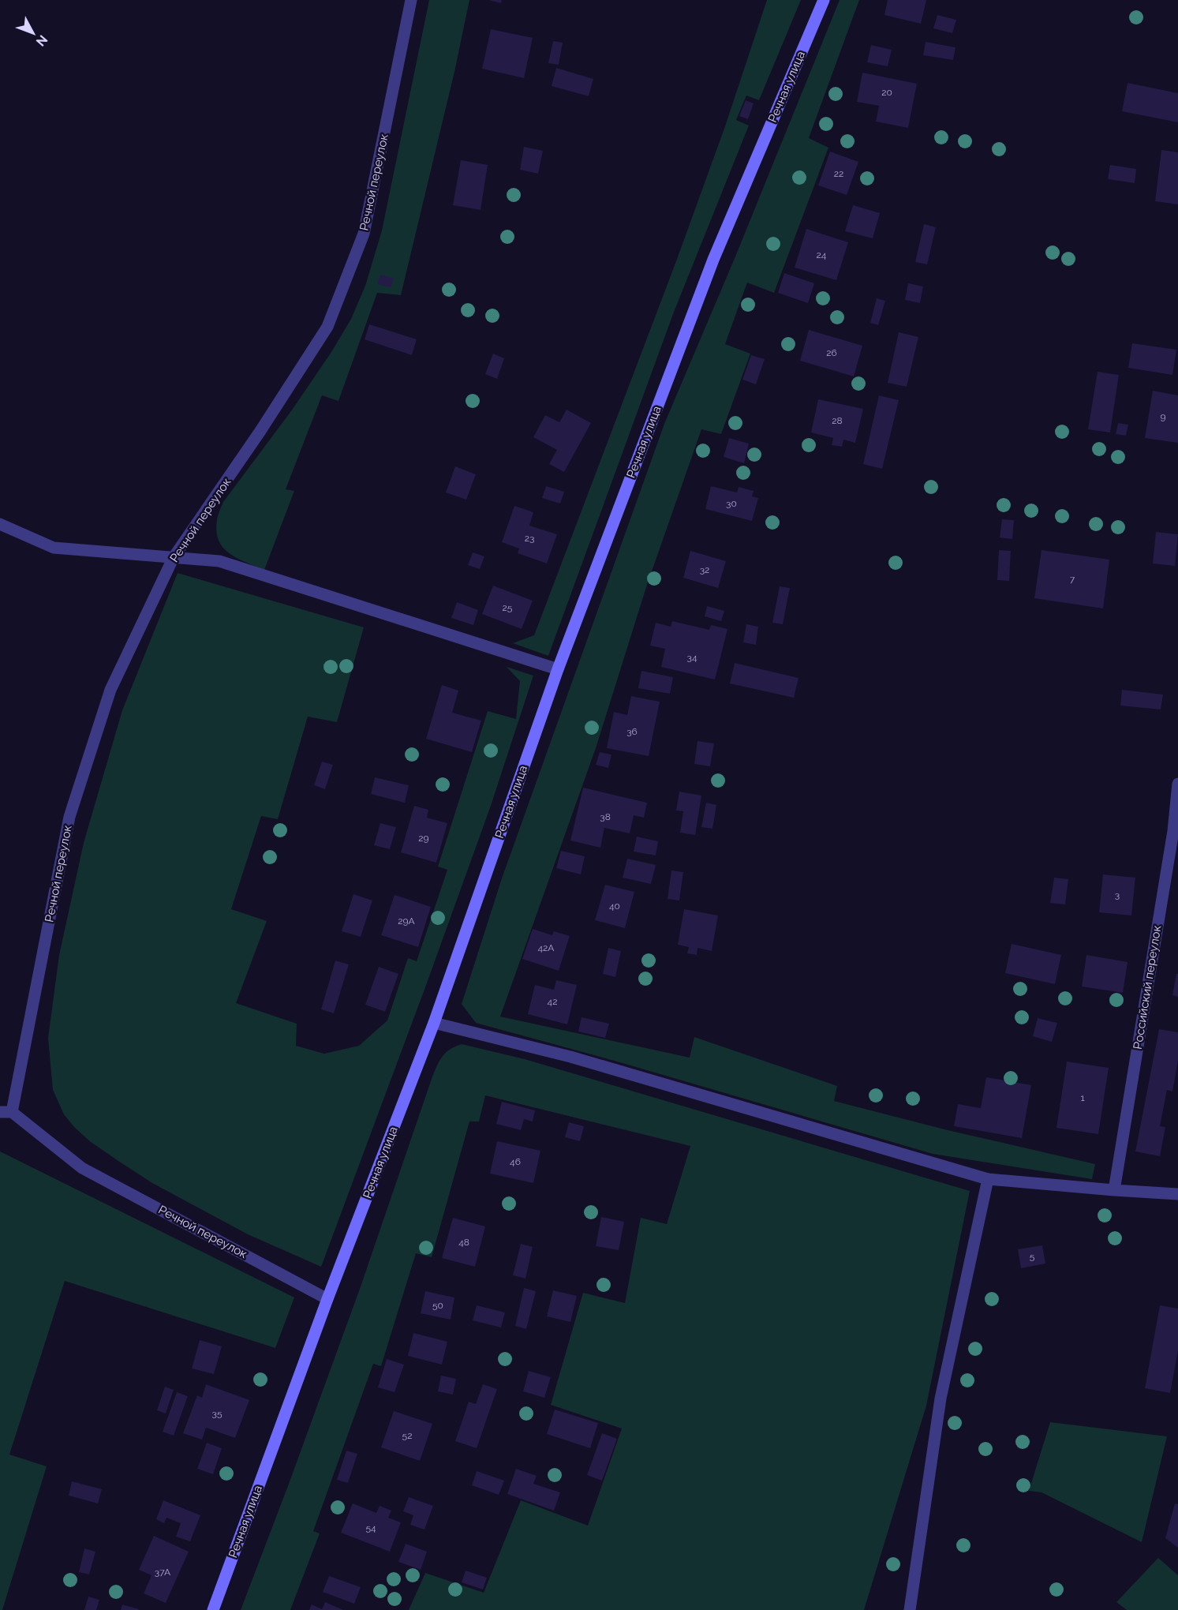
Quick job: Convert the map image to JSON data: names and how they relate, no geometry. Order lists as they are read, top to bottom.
{
  "streets": {
    "street": ["Речная улица", "Речной переулок", "Российский переулок"]
  },
  "crossings": [
    ["Речная улица", "Речной переулок"]
  ],
  "house_numbers": [
    "20",
    "22",
    "24",
    "26",
    "9",
    "28",
    "30",
    "23",
    "32",
    "7",
    "25",
    "34",
    "36",
    "38",
    "29",
    "3",
    "40",
    "29А",
    "42А",
    "42",
    "1",
    "46",
    "48",
    "5",
    "50",
    "35",
    "52",
    "54",
    "37А"
  ],
  "north": "bottom right"
}
